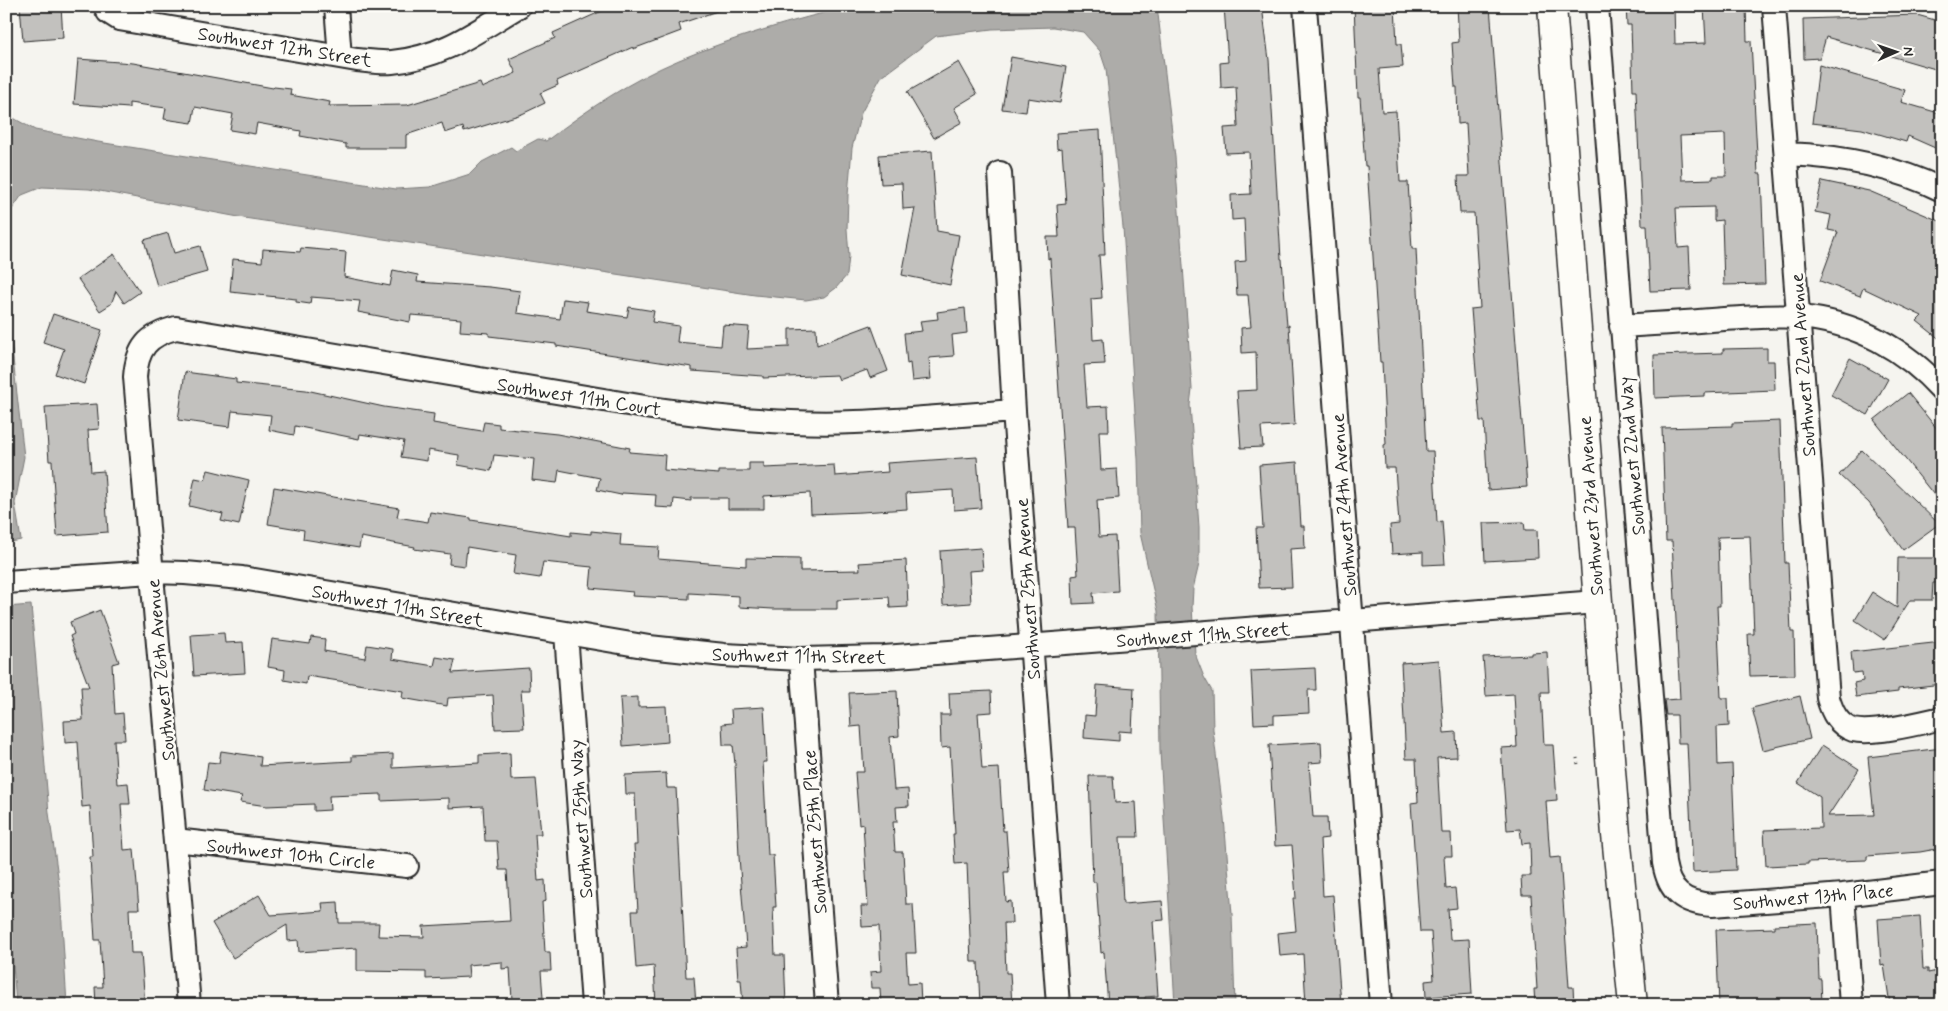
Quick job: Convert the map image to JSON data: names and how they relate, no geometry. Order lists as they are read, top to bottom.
{
  "streets": {
    "street": [
      "Southwest 12th Street",
      "Southwest 22nd Avenue",
      "Southwest 11th Court",
      "Southwest 22nd Way",
      "Southwest 24th Avenue",
      "Southwest 23rd Avenue",
      "Southwest 25th Avenue",
      "Southwest 11th Street",
      "Southwest 26th Avenue",
      "Southwest 25th Way",
      "Southwest 25th Place",
      "Southwest 10th Circle",
      "Southwest 13th Place"
    ]
  },
  "crossings": [
    ["Southwest 11th Court", "Southwest 25th Avenue"],
    ["Southwest 11th Court", "Southwest 26th Avenue"],
    ["Southwest 22nd Way", "Southwest 13th Place"],
    ["Southwest 24th Avenue", "Southwest 11th Street"],
    ["Southwest 23rd Avenue", "Southwest 11th Street"],
    ["Southwest 25th Avenue", "Southwest 11th Street"],
    ["Southwest 11th Street", "Southwest 26th Avenue"],
    ["Southwest 11th Street", "Southwest 25th Way"],
    ["Southwest 11th Street", "Southwest 25th Place"],
    ["Southwest 26th Avenue", "Southwest 10th Circle"]
  ],
  "north": "right"
}
